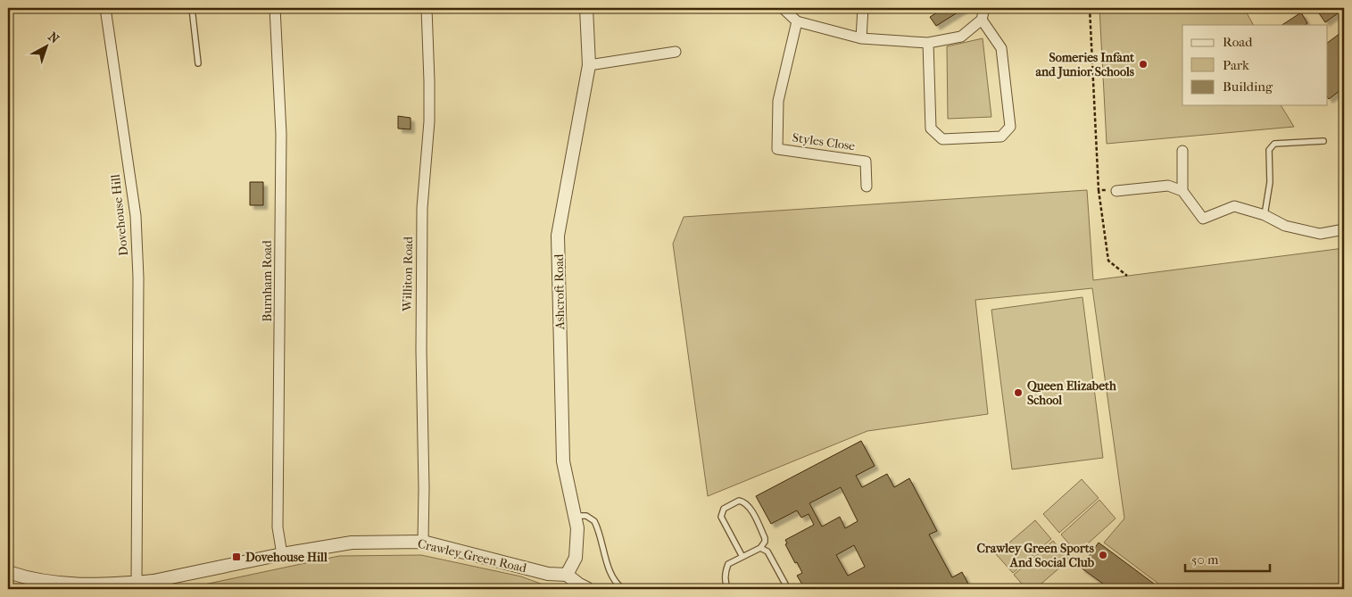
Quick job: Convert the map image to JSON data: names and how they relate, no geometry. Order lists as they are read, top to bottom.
{
  "streets": {
    "street": [
      "Styles Close",
      "Dovehouse Hill",
      "Williton Road",
      "Burnham Road",
      "Ashcroft Road",
      "Crawley Green Road"
    ]
  },
  "crossings": [
    ["Dovehouse Hill", "Crawley Green Road"],
    ["Williton Road", "Crawley Green Road"],
    ["Burnham Road", "Crawley Green Road"],
    ["Ashcroft Road", "Crawley Green Road"]
  ],
  "places": {
    "other": ["Someries Infant and Junior Schools", "Queen Elizabeth School", "Crawley Green Sports And Social Club"],
    "transit": ["Dovehouse Hill"]
  },
  "legend": ["Road", "Park", "Building"],
  "scale_bar": "50 m",
  "north": "top right"
}
